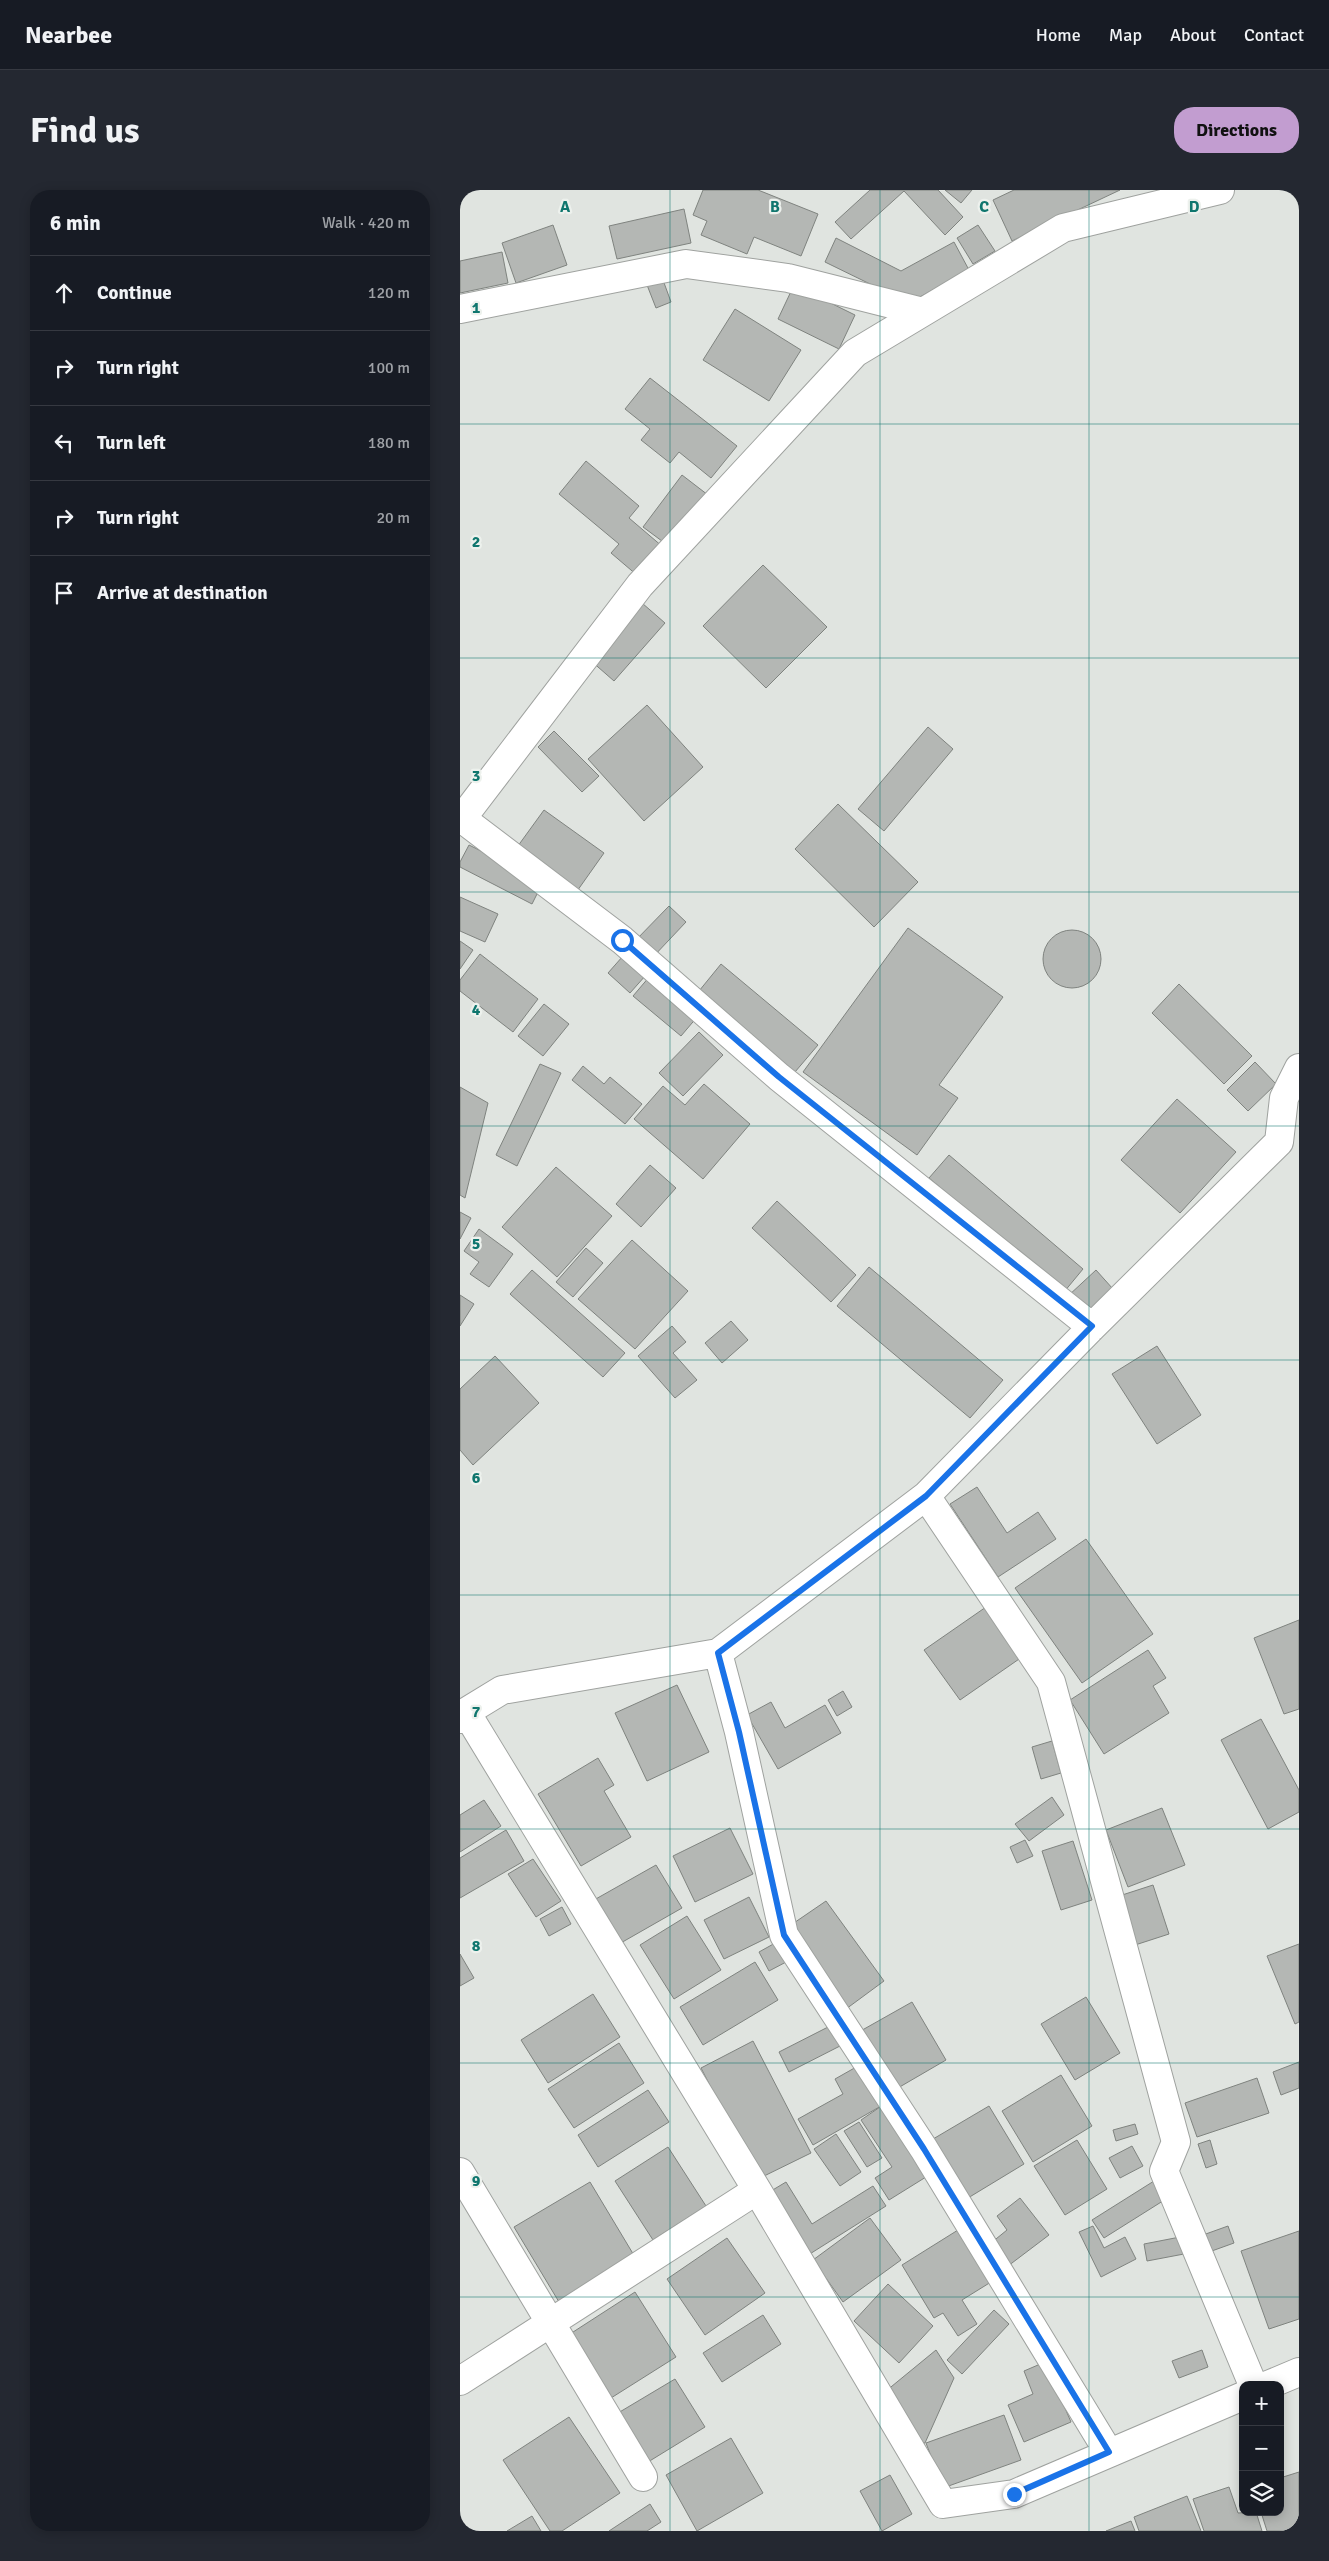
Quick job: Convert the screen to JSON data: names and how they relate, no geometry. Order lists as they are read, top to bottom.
{
  "page": {
    "header": "Nearbee",
    "nav": [
      "Home",
      "Map",
      "About",
      "Contact"
    ],
    "buttons": "Directions",
    "title": "Find us",
    "heading": ["6 min", "Walk · 420 m"],
    "list": [
      ["Continue", "120 m"],
      ["Turn right", "100 m"],
      ["Turn left", "180 m"],
      ["Turn right", "20 m"],
      "Arrive at destination"
    ],
    "map_buttons": ["+", "−"]
  },
  "grid": {
    "columns": [
      "A",
      "B",
      "C",
      "D"
    ],
    "rows": [
      "1",
      "2",
      "3",
      "4",
      "5",
      "6",
      "7",
      "8",
      "9"
    ]
  }
}
